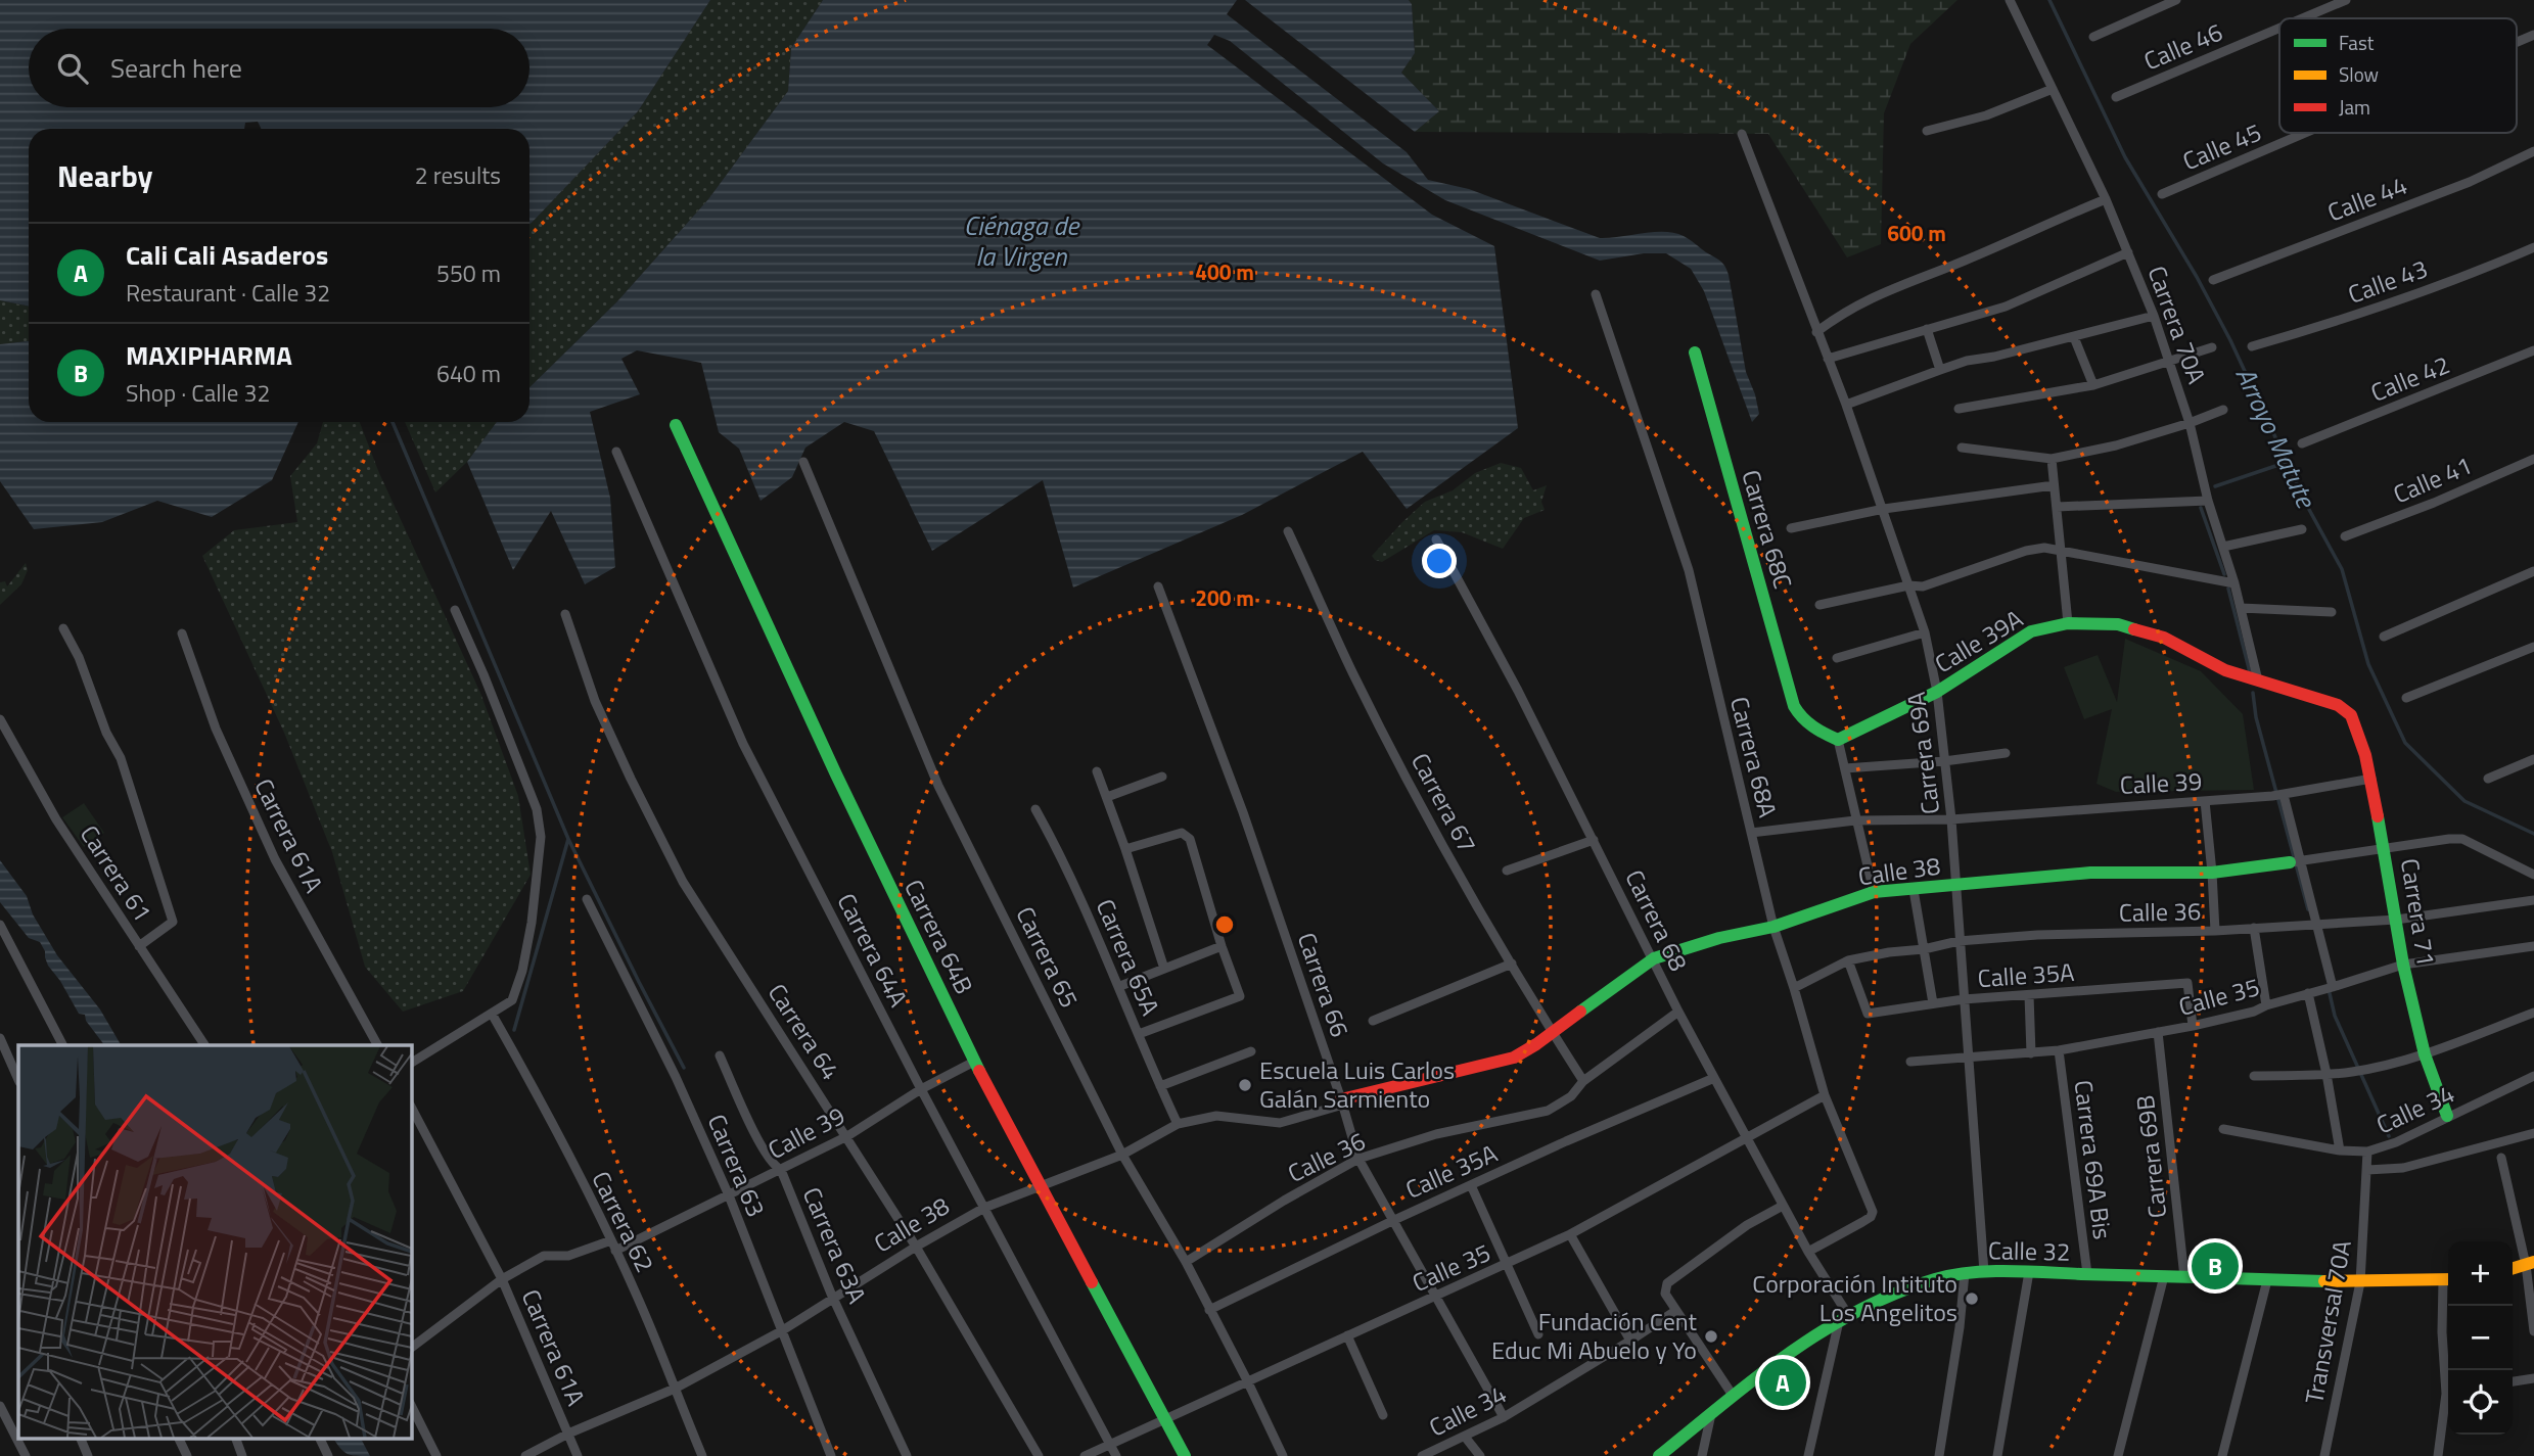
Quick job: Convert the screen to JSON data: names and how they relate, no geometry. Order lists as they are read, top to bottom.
{
  "streets": {
    "street": [
      "Calle 46",
      "Calle 45",
      "Calle 44",
      "Calle 43",
      "Carrera 70A",
      "Calle 42",
      "Calle 41",
      "Carrera 68C",
      "Calle 39A",
      "Carrera 69A",
      "Carrera 68A",
      "Calle 39",
      "Carrera 67",
      "Carrera 61A",
      "Calle 38",
      "Carrera 61",
      "Calle 36",
      "Carrera 71",
      "Carrera 68",
      "Carrera 64B",
      "Carrera 64A",
      "Carrera 65",
      "Carrera 65A",
      "Calle 35A",
      "Carrera 66",
      "Calle 35",
      "Carrera 64",
      "Calle 34",
      "Carrera 69B",
      "Carrera 69A Bis",
      "Carrera 63",
      "Carrera 62",
      "Carrera 63A",
      "Calle 32",
      "Transversal 70A"
    ]
  },
  "crossings": [
    ["Carrera 70A", "Calle 39A"],
    ["Carrera 68C", "Calle 39A"],
    ["Calle 39A", "Carrera 69A"],
    ["Calle 39A", "Carrera 71"],
    ["Carrera 69A", "Calle 39"],
    ["Carrera 69A", "Calle 38"],
    ["Carrera 69A", "Calle 36"],
    ["Carrera 69A", "Calle 35A"],
    ["Carrera 69A", "Calle 35"],
    ["Carrera 69A", "Calle 32"],
    ["Carrera 68A", "Calle 39"],
    ["Carrera 68A", "Calle 38"],
    ["Carrera 68A", "Calle 36"],
    ["Carrera 68A", "Carrera 68"],
    ["Carrera 68A", "Calle 35"],
    ["Calle 39", "Carrera 71"],
    ["Calle 39", "Carrera 64B"],
    ["Calle 39", "Carrera 64A"],
    ["Calle 39", "Carrera 64"],
    ["Calle 39", "Carrera 63"],
    ["Calle 39", "Carrera 62"],
    ["Calle 39", "Carrera 63A"],
    ["Carrera 67", "Calle 38"],
    ["Carrera 67", "Calle 36"],
    ["Carrera 61A", "Calle 38"],
    ["Calle 38", "Carrera 71"],
    ["Calle 38", "Carrera 68"],
    ["Calle 38", "Carrera 64B"],
    ["Calle 38", "Carrera 64A"],
    ["Calle 38", "Carrera 65"],
    ["Calle 38", "Carrera 65A"],
    ["Calle 38", "Carrera 66"],
    ["Calle 38", "Carrera 64"],
    ["Calle 38", "Carrera 63"],
    ["Calle 38", "Carrera 62"],
    ["Calle 38", "Carrera 63A"],
    ["Calle 36", "Carrera 71"],
    ["Calle 36", "Carrera 68"],
    ["Calle 36", "Carrera 65"],
    ["Calle 36", "Calle 35A"],
    ["Calle 36", "Carrera 66"],
    ["Carrera 71", "Calle 35"],
    ["Carrera 71", "Calle 34"],
    ["Carrera 68", "Calle 35A"],
    ["Carrera 68", "Calle 35"],
    ["Carrera 68", "Calle 32"],
    ["Carrera 64B", "Calle 35"],
    ["Carrera 64A", "Calle 35"],
    ["Carrera 65", "Calle 35A"],
    ["Carrera 65", "Calle 35"],
    ["Calle 35A", "Carrera 66"],
    ["Calle 35A", "Calle 35"],
    ["Carrera 66", "Calle 35"],
    ["Carrera 66", "Calle 34"],
    ["Calle 35", "Carrera 69B"],
    ["Calle 35", "Carrera 69A Bis"],
    ["Calle 34", "Transversal 70A"],
    ["Carrera 69B", "Calle 32"],
    ["Carrera 69A Bis", "Calle 32"],
    ["Calle 32", "Transversal 70A"]
  ],
  "water": ["Ciénaga de la Virgen", "Arroyo Matute"],
  "places": ["Escuela Luis Carlos Galán Sarmiento", "Corporación Intituto Los Angelitos", "Fundación Cent Educ Mi Abuelo y Yo"],
  "legend": ["Fast", "Slow", "Jam"],
  "page": {
    "search": "Search here",
    "heading": ["Nearby", "2 results"],
    "list": [
      {
        "mark": "A",
        "name": "Cali Cali Asaderos",
        "note": "Restaurant · Calle 32",
        "value": "550 m"
      },
      {
        "mark": "B",
        "name": "MAXIPHARMA",
        "note": "Shop · Calle 32",
        "value": "640 m"
      }
    ],
    "pins": ["B", "A"],
    "map_buttons": ["+", "−"]
  },
  "rings": ["600 m", "400 m", "200 m"]
}
